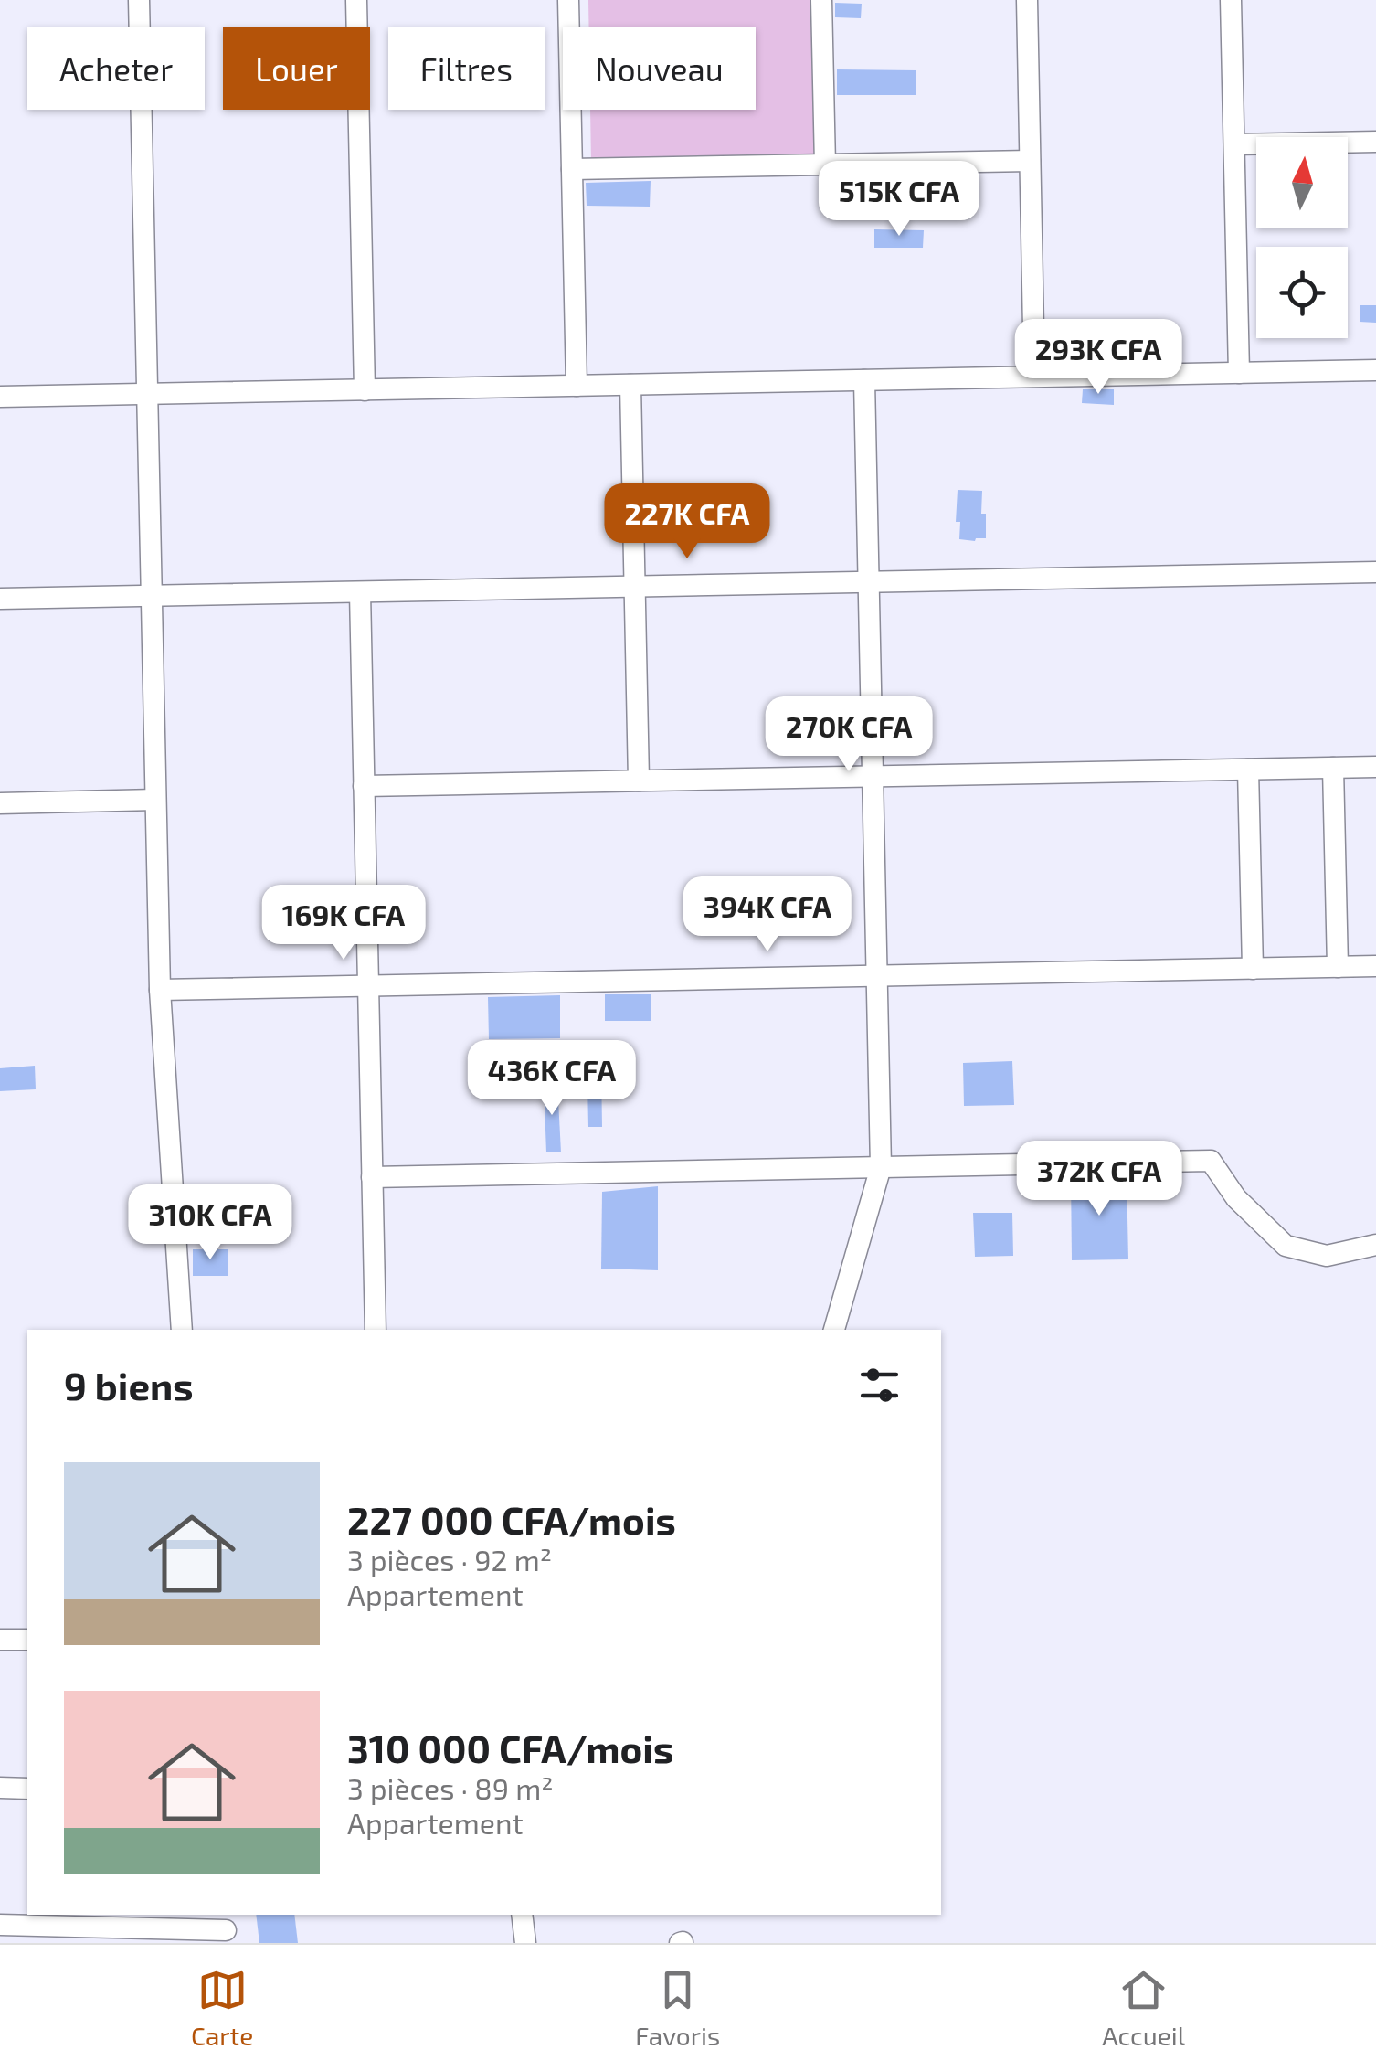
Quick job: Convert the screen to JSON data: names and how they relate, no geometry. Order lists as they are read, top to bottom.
{
  "north": "top",
  "page": {
    "chip": [
      "Acheter",
      "Louer",
      "Filtres",
      "Nouveau"
    ],
    "price": [
      "515K CFA",
      "293K CFA",
      "227K CFA",
      "270K CFA",
      "394K CFA",
      "169K CFA",
      "436K CFA",
      "372K CFA",
      "310K CFA"
    ],
    "heading": "9 biens",
    "list": [
      {
        "name": "227 000 CFA/mois",
        "note": "3 pièces · 92 m² · Appartement"
      },
      {
        "name": "310 000 CFA/mois",
        "note": "3 pièces · 89 m² · Appartement"
      }
    ],
    "tabs": ["Carte", "Favoris", "Accueil"]
  }
}
